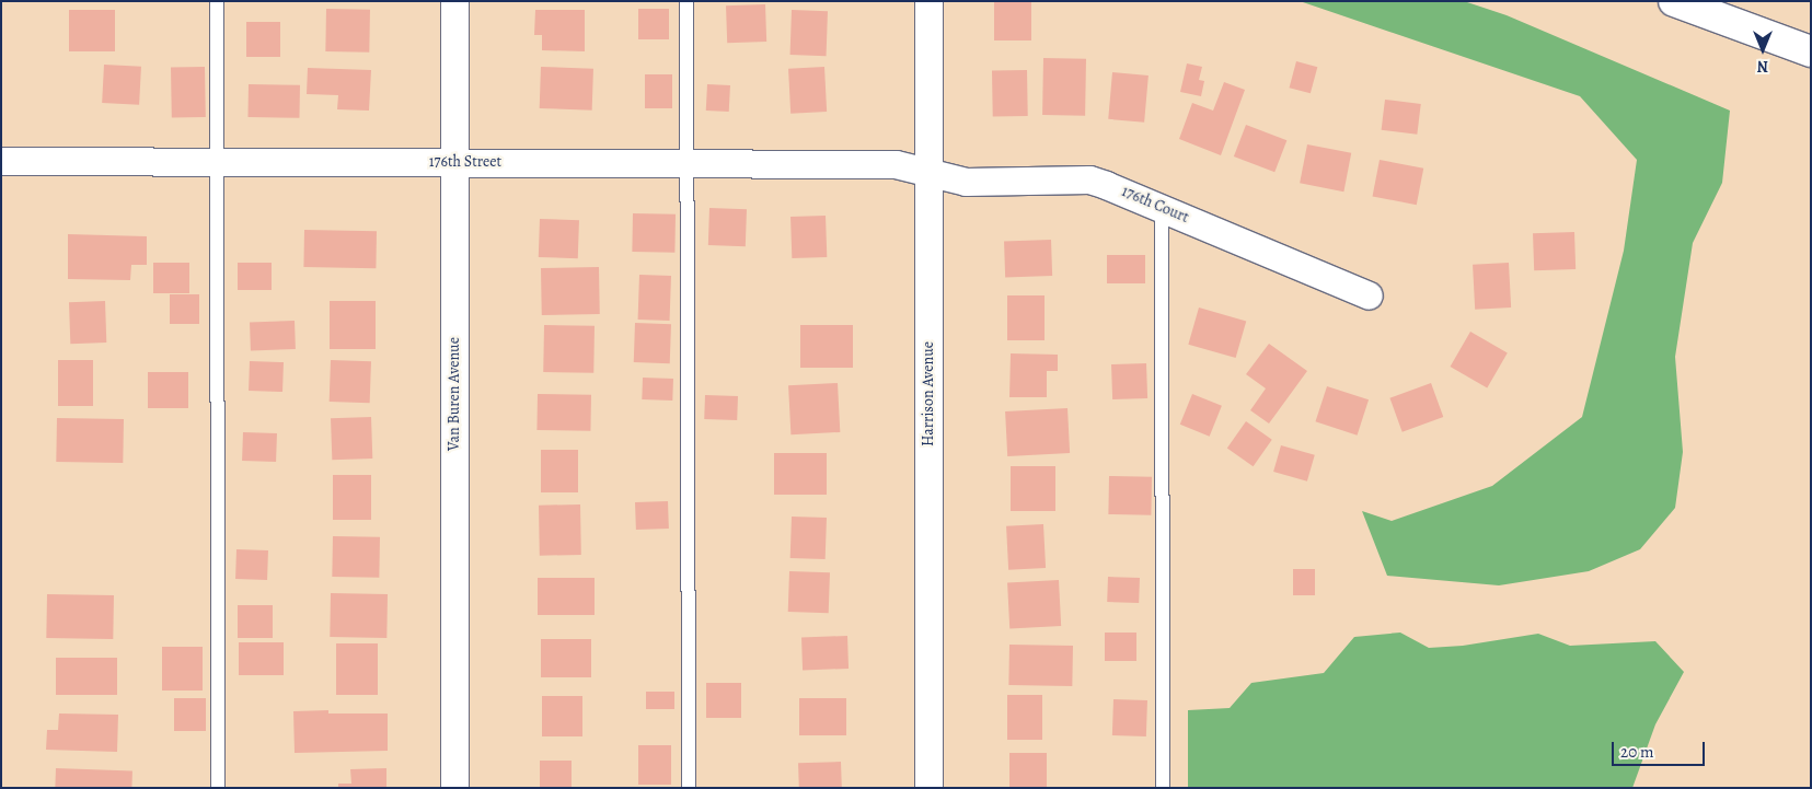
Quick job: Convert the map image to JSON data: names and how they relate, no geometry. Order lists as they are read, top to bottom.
{
  "streets": {
    "street": [
      "176th Street",
      "176th Court",
      "Van Buren Avenue",
      "Harrison Avenue"
    ]
  },
  "crossings": [
    ["176th Street", "176th Court"],
    ["176th Street", "Van Buren Avenue"],
    ["176th Street", "Harrison Avenue"],
    ["176th Court", "Harrison Avenue"]
  ],
  "scale_bar": "20 m",
  "north": "bottom"
}
